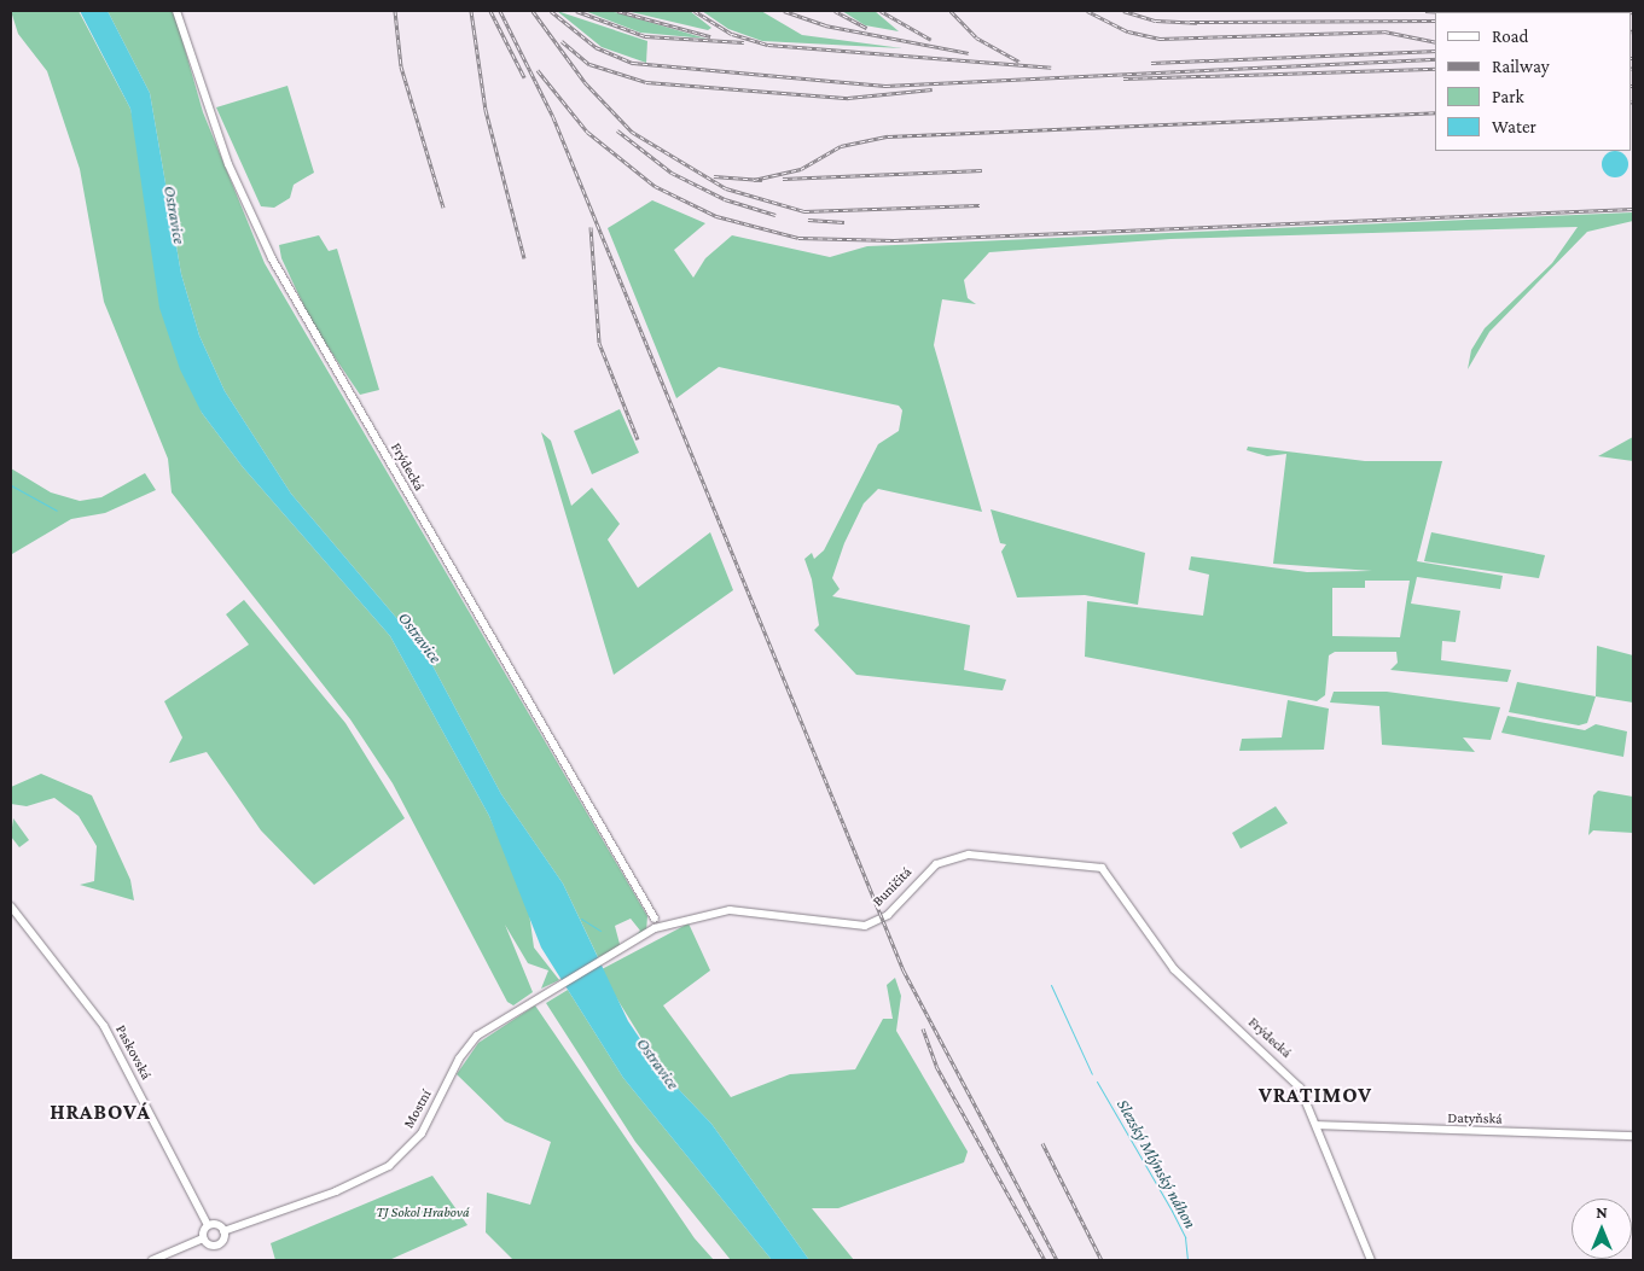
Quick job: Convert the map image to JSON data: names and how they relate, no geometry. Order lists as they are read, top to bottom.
{
  "streets": {
    "main road": [
      "Frýdecká",
      "Buničitá",
      "Paskovská",
      "Mostní",
      "Datyňská"
    ]
  },
  "crossings": [
    ["Frýdecká", "Buničitá"],
    ["Frýdecká", "Datyňská"],
    ["Buničitá", "Mostní"]
  ],
  "districts": ["VRATIMOV", "HRABOVÁ"],
  "water": ["Ostravice", "Slezský Mlýnský náhon"],
  "parks": ["TJ Sokol Hrabová"],
  "legend": [
    "Road",
    "Railway",
    "Park",
    "Water"
  ],
  "north": "top"
}
